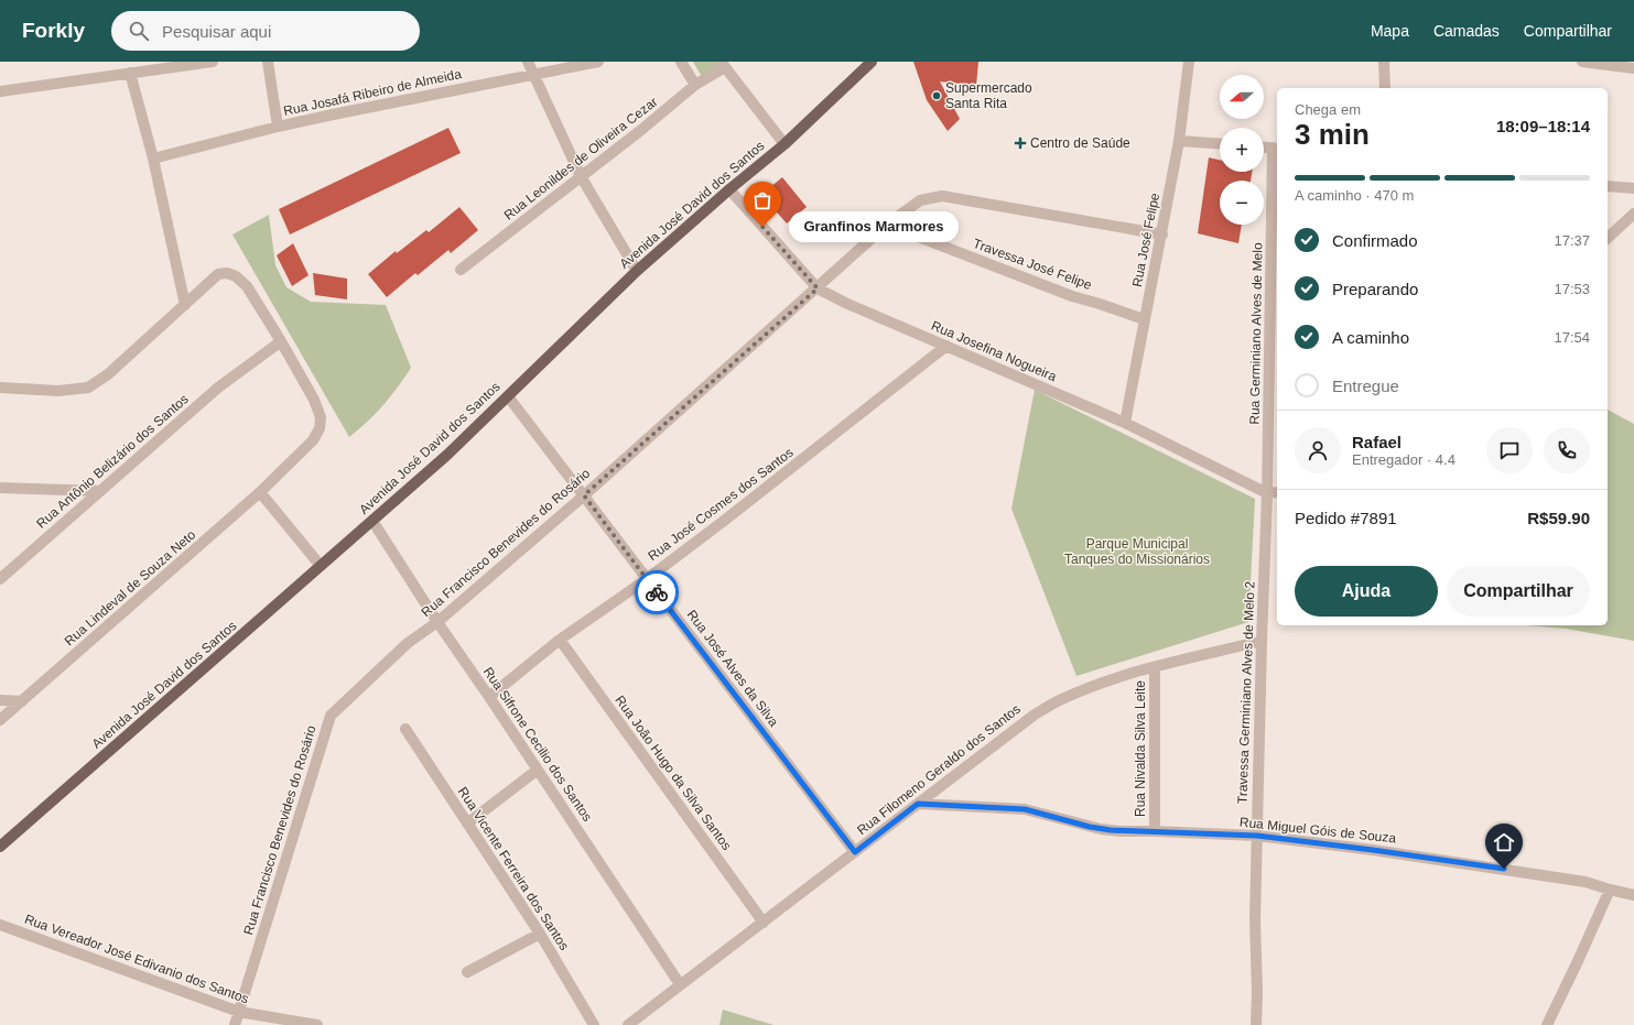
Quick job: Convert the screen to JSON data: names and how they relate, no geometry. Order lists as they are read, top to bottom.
{
  "streets": {
    "main road": ["Avenida José David dos Santos"],
    "street": [
      "Rua Josafá Ribeiro de Almeida",
      "Rua Leonildes de Oliveira Cezar",
      "Rua José Felipe",
      "Travessa José Felipe",
      "Rua Germiniano Alves de Melo",
      "Rua Josefina Nogueira",
      "Rua Antônio Belizário dos Santos",
      "Rua José Cosmes dos Santos",
      "Rua Francisco Benevides do Rosário",
      "Rua Lindeval de Souza Neto",
      "Rua José Alves da Silva",
      "Travessa Germiniano Alves de Melo 2",
      "Rua Sifrone Cecilio dos Santos",
      "Rua Nivalda Silva Leite",
      "Rua Filomeno Geraldo dos Santos",
      "Rua João Hugo da Silva Santos",
      "Rua Miguel Góis de Souza",
      "Rua Vicente Ferreira dos Santos",
      "Rua Vereador José Edivanio dos Santos"
    ]
  },
  "crossings": [
    ["Avenida José David dos Santos", "Rua Josefina Nogueira"],
    ["Avenida José David dos Santos", "Rua José Alves da Silva"],
    ["Avenida José David dos Santos", "Rua Sifrone Cecilio dos Santos"],
    ["Rua José Felipe", "Travessa José Felipe"],
    ["Rua José Felipe", "Rua Josefina Nogueira"],
    ["Rua José Felipe", "Rua Francisco Benevides do Rosário"],
    ["Travessa José Felipe", "Rua Francisco Benevides do Rosário"],
    ["Rua Germiniano Alves de Melo", "Rua Josefina Nogueira"],
    ["Rua Germiniano Alves de Melo", "Travessa Germiniano Alves de Melo 2"],
    ["Rua Josefina Nogueira", "Rua José Cosmes dos Santos"],
    ["Rua Josefina Nogueira", "Rua Francisco Benevides do Rosário"],
    ["Rua Josefina Nogueira", "Travessa Germiniano Alves de Melo 2"],
    ["Rua Antônio Belizário dos Santos", "Rua Lindeval de Souza Neto"],
    ["Rua José Cosmes dos Santos", "Rua José Alves da Silva"],
    ["Rua José Cosmes dos Santos", "Rua Sifrone Cecilio dos Santos"],
    ["Rua José Cosmes dos Santos", "Rua João Hugo da Silva Santos"],
    ["Rua Francisco Benevides do Rosário", "Rua José Alves da Silva"],
    ["Rua Francisco Benevides do Rosário", "Rua Sifrone Cecilio dos Santos"],
    ["Rua Francisco Benevides do Rosário", "Rua Vereador José Edivanio dos Santos"],
    ["Rua José Alves da Silva", "Rua Filomeno Geraldo dos Santos"],
    ["Travessa Germiniano Alves de Melo 2", "Rua Filomeno Geraldo dos Santos"],
    ["Travessa Germiniano Alves de Melo 2", "Rua Miguel Góis de Souza"],
    ["Rua Sifrone Cecilio dos Santos", "Rua Filomeno Geraldo dos Santos"],
    ["Rua Nivalda Silva Leite", "Rua Filomeno Geraldo dos Santos"],
    ["Rua Nivalda Silva Leite", "Rua Miguel Góis de Souza"],
    ["Rua Filomeno Geraldo dos Santos", "Rua João Hugo da Silva Santos"],
    ["Rua Filomeno Geraldo dos Santos", "Rua Miguel Góis de Souza"]
  ],
  "parks": ["Parque Municipal Tanques do Missionários"],
  "places": {
    "other": ["Supermercado Santa Rita", "Granfinos Marmores"],
    "health": ["Centro de Saúde"]
  },
  "north": "left",
  "page": {
    "header": "Forkly",
    "search": "Pesquisar aqui",
    "nav": ["Mapa", "Camadas", "Compartilhar"],
    "map_buttons": ["+", "−"],
    "heading": ["3 min", "Chega em", "18:09–18:14"],
    "panel": [
      "Rafael",
      "Entregador · 4.4",
      "Pedido #7891",
      "R$59.90"
    ],
    "bar": "A caminho · 470 m",
    "bubble": "Granfinos Marmores",
    "list": [
      ["Confirmado", "17:37"],
      ["Preparando", "17:53"],
      ["A caminho", "17:54"],
      "Entregue"
    ],
    "buttons": ["Ajuda", "Compartilhar"]
  }
}
